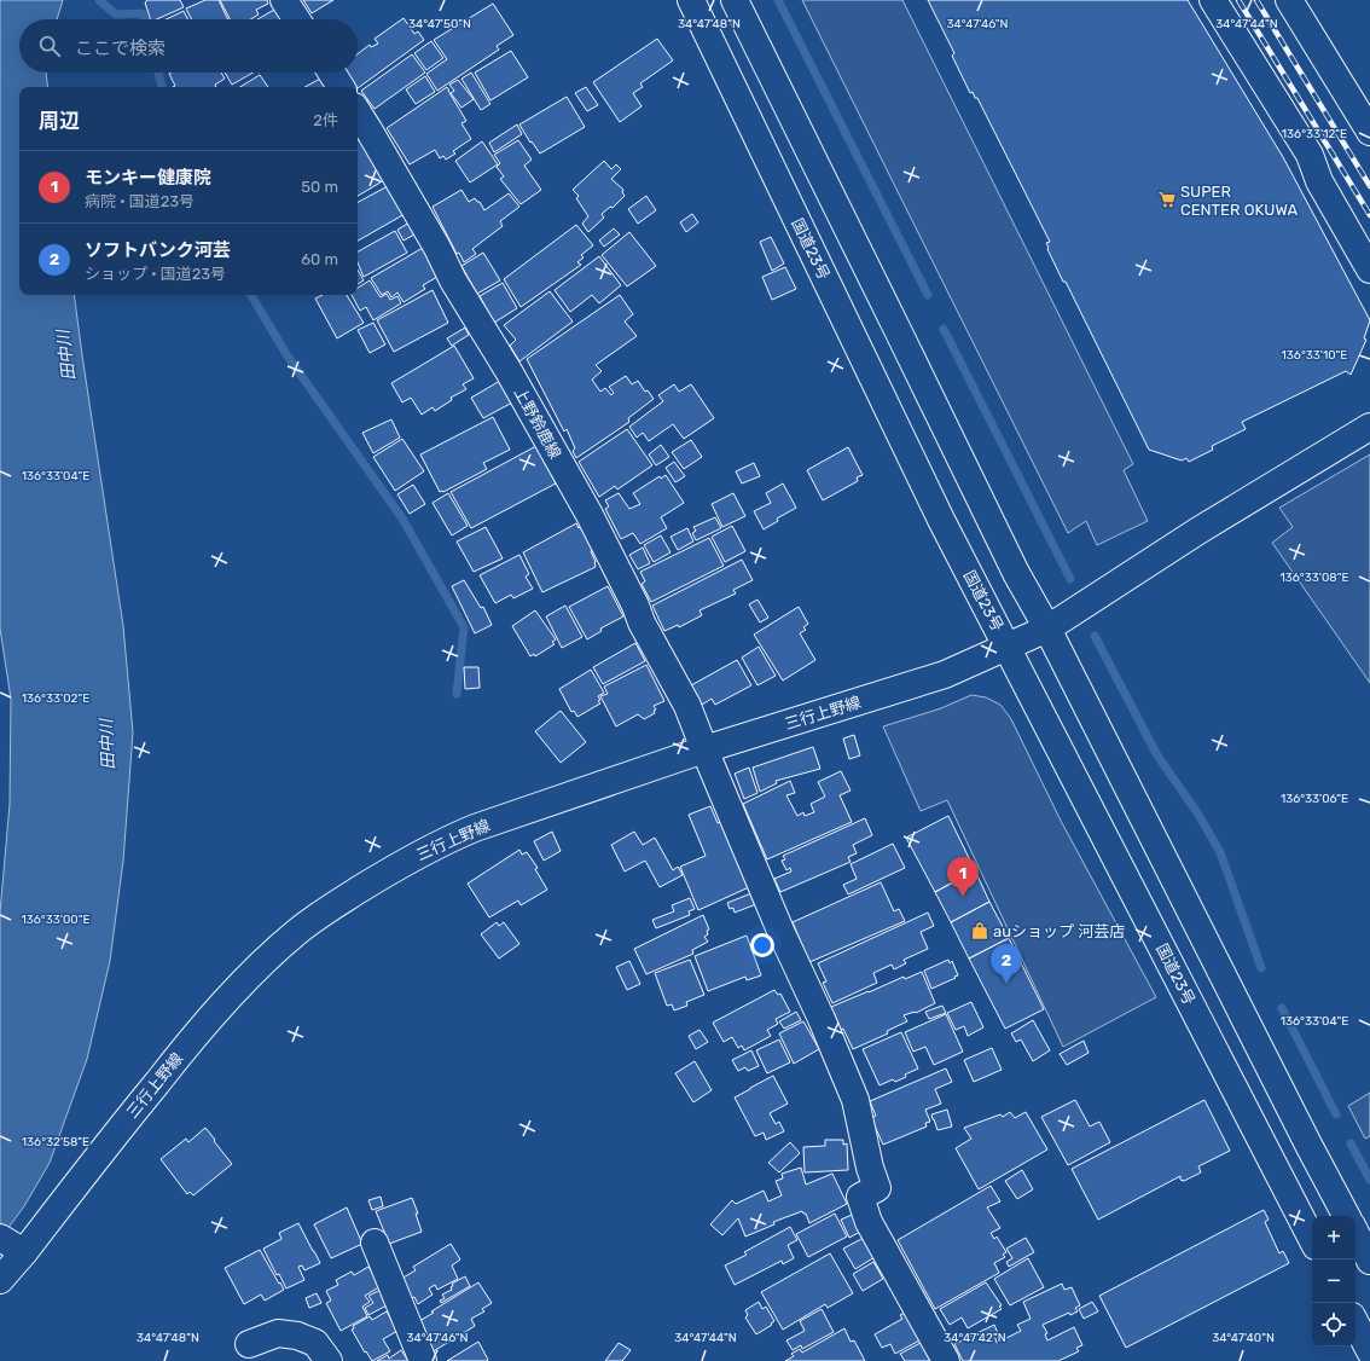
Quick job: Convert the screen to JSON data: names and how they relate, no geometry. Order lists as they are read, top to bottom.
{
  "streets": {
    "main road": ["国道23号", "上野鈴鹿線", "三行上野線"]
  },
  "crossings": [
    ["国道23号", "三行上野線"],
    ["上野鈴鹿線", "三行上野線"]
  ],
  "water": ["田中川"],
  "places": {
    "supermarket": ["SUPER CENTER OKUWA"],
    "shop": ["auショップ 河芸店"]
  },
  "page": {
    "search": "ここで検索",
    "heading": ["周辺", "2件"],
    "list": [
      {
        "mark": "1",
        "name": "モンキー健康院",
        "note": "病院 · 国道23号",
        "value": "50 m"
      },
      {
        "mark": "2",
        "name": "ソフトバンク河芸",
        "note": "ショップ · 国道23号",
        "value": "60 m"
      }
    ],
    "pins": ["1", "2"],
    "map_buttons": ["+", "−"]
  },
  "coordinates": [
    "34°47'50\"N",
    "34°47'48\"N",
    "34°47'46\"N",
    "34°47'44\"N",
    "136°33'12\"E",
    "136°33'10\"E",
    "136°33'04\"E",
    "136°33'08\"E",
    "136°33'02\"E",
    "136°33'06\"E",
    "136°33'00\"E",
    "136°32'58\"E",
    "34°47'42\"N",
    "34°47'40\"N"
  ]
}
